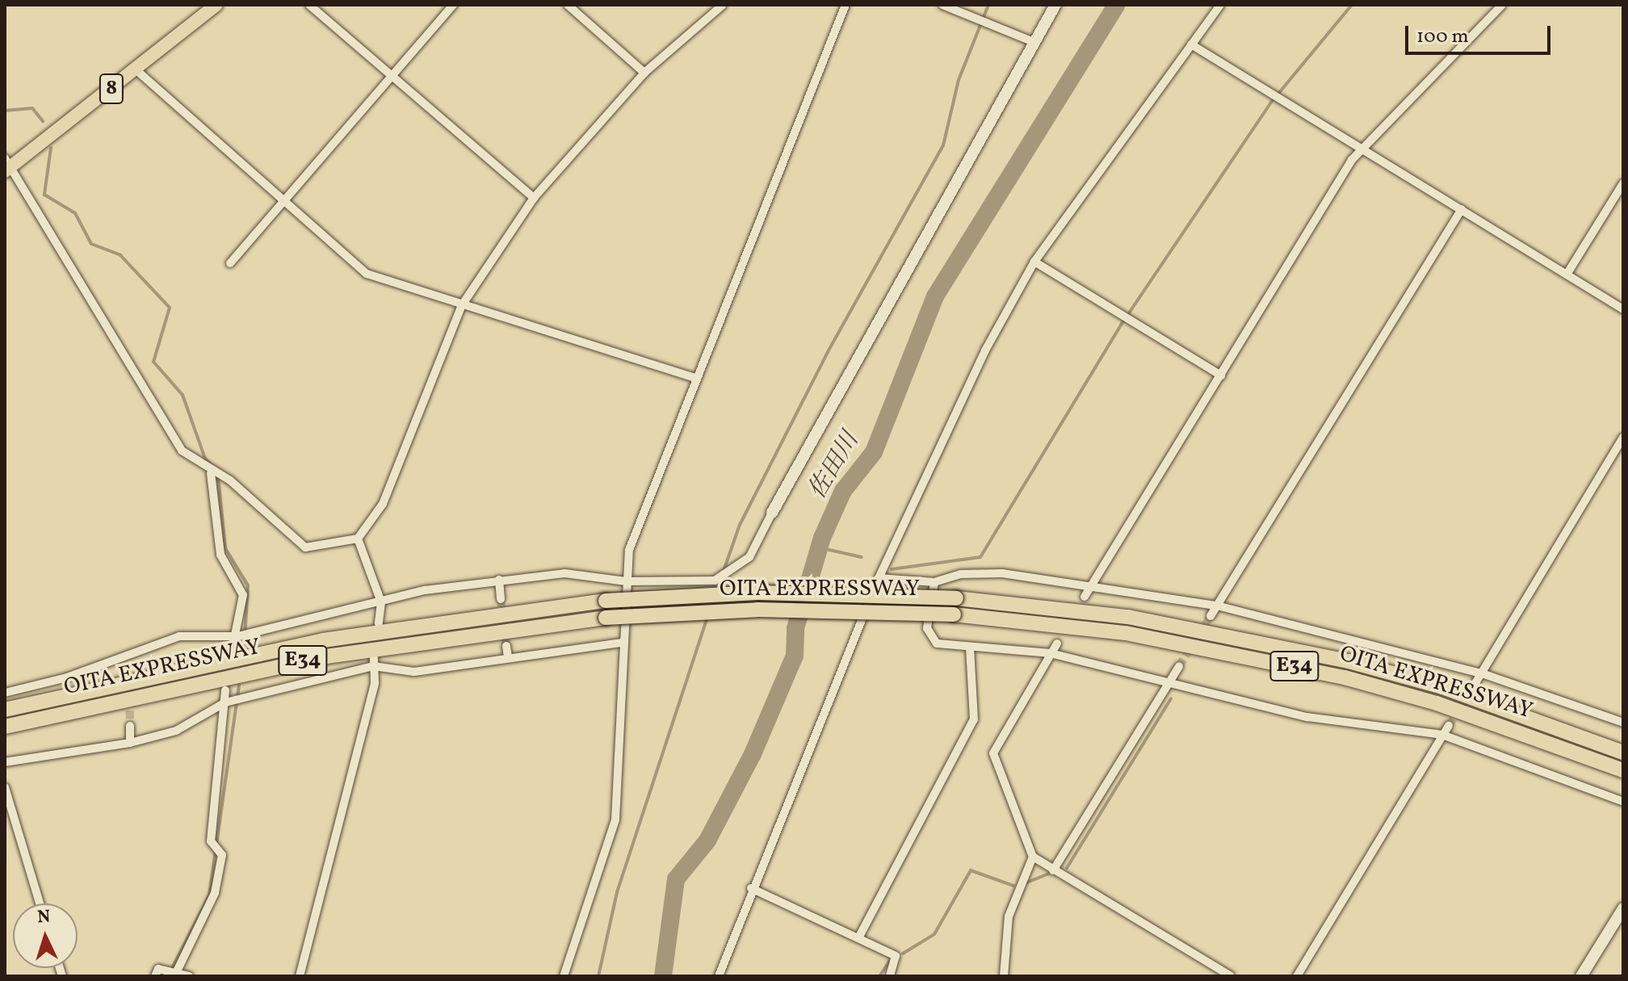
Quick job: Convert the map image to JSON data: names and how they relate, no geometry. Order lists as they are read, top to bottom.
{
  "streets": {
    "highway": ["OITA EXPRESSWAY", "E34"],
    "main road": ["8"]
  },
  "water": ["佐田川"],
  "scale_bar": "100 m",
  "north": "top"
}
